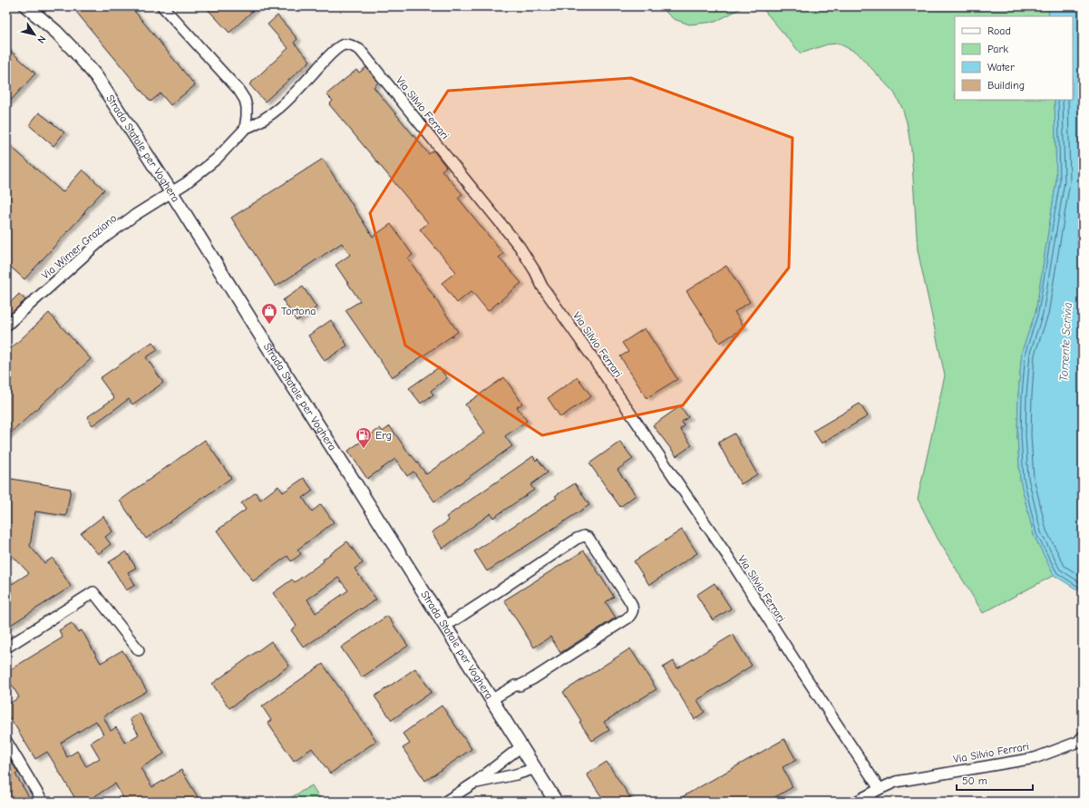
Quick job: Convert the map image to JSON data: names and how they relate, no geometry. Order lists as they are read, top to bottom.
{
  "streets": {
    "main road": ["Strada Statale per Voghera"],
    "street": ["Via Silvio Ferrari", "Via Wimer Graziano"]
  },
  "crossings": [
    ["Via Silvio Ferrari", "Via Wimer Graziano"],
    ["Strada Statale per Voghera", "Via Wimer Graziano"]
  ],
  "water": ["Torrente Scrivia"],
  "places": {
    "shop": ["Tortona"],
    "fuel station": ["Erg"]
  },
  "legend": [
    "Road",
    "Park",
    "Water",
    "Building"
  ],
  "scale_bar": "50 m",
  "north": "bottom right"
}
